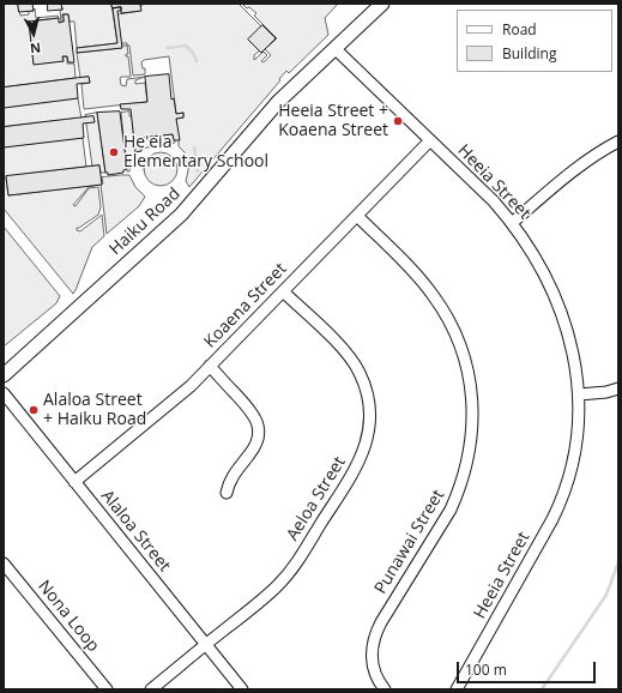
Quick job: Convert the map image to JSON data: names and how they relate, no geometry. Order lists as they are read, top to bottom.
{
  "streets": {
    "main road": ["Haiku Road"],
    "street": [
      "Heeia Street",
      "Koaena Street",
      "Aeloa Street",
      "Alaloa Street",
      "Punawai Street",
      "Nona Loop"
    ]
  },
  "crossings": [
    ["Heeia Street", "Haiku Road"],
    ["Heeia Street", "Koaena Street"],
    ["Koaena Street", "Aeloa Street"],
    ["Koaena Street", "Alaloa Street"],
    ["Koaena Street", "Punawai Street"],
    ["Aeloa Street", "Alaloa Street"]
  ],
  "places": ["Heeia Street + Koaena Street", "He'eia Elementary School", "Alaloa Street + Haiku Road"],
  "legend": ["Road", "Building"],
  "scale_bar": "100 m",
  "north": "bottom"
}
